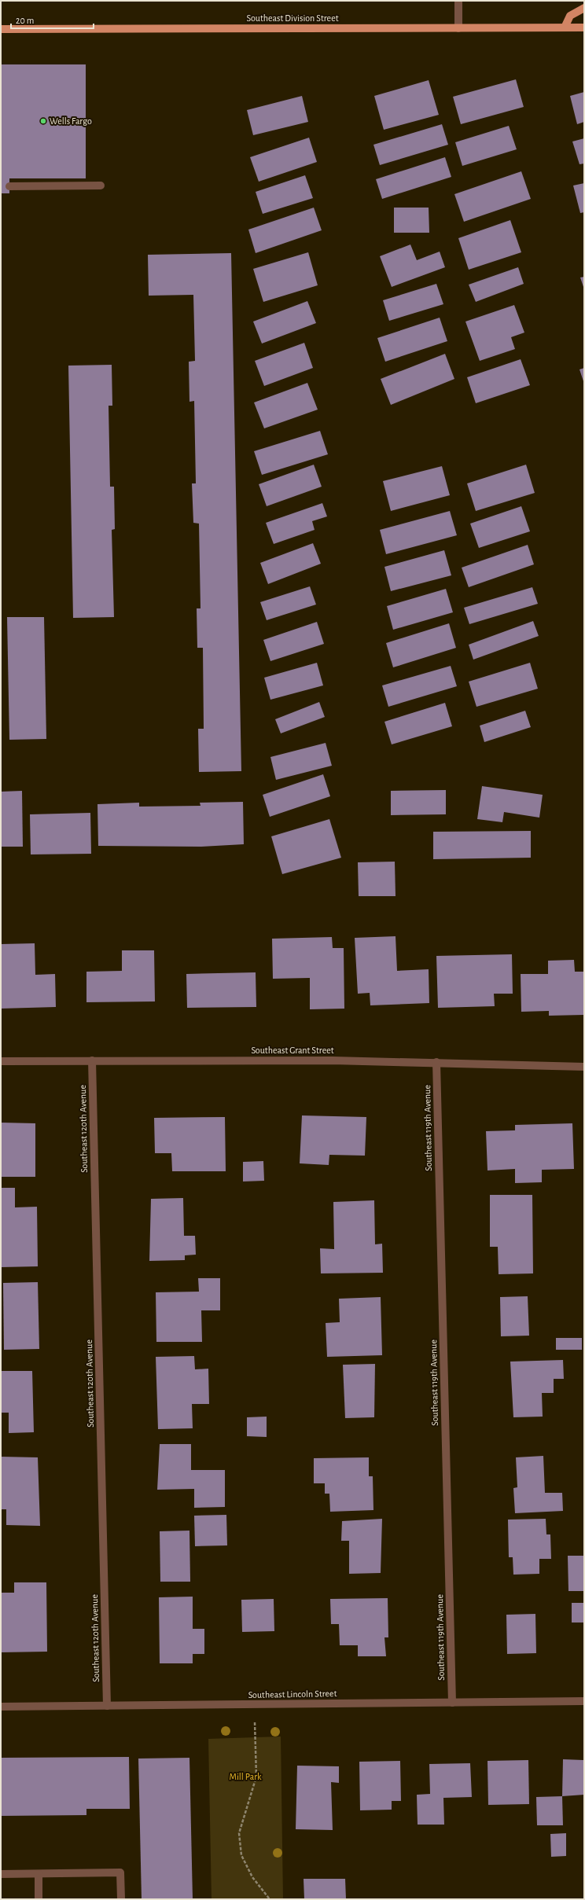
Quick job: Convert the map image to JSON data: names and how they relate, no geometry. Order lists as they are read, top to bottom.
{
  "streets": {
    "main road": ["Southeast Division Street"],
    "street": [
      "Southeast Grant Street",
      "Southeast 119th Avenue",
      "Southeast 120th Avenue",
      "Southeast Lincoln Street"
    ]
  },
  "crossings": [
    ["Southeast Grant Street", "Southeast 119th Avenue"],
    ["Southeast Grant Street", "Southeast 120th Avenue"],
    ["Southeast 119th Avenue", "Southeast Lincoln Street"],
    ["Southeast 120th Avenue", "Southeast Lincoln Street"]
  ],
  "parks": ["Mill Park"],
  "places": ["Wells Fargo"],
  "scale_bar": "20 m"
}
